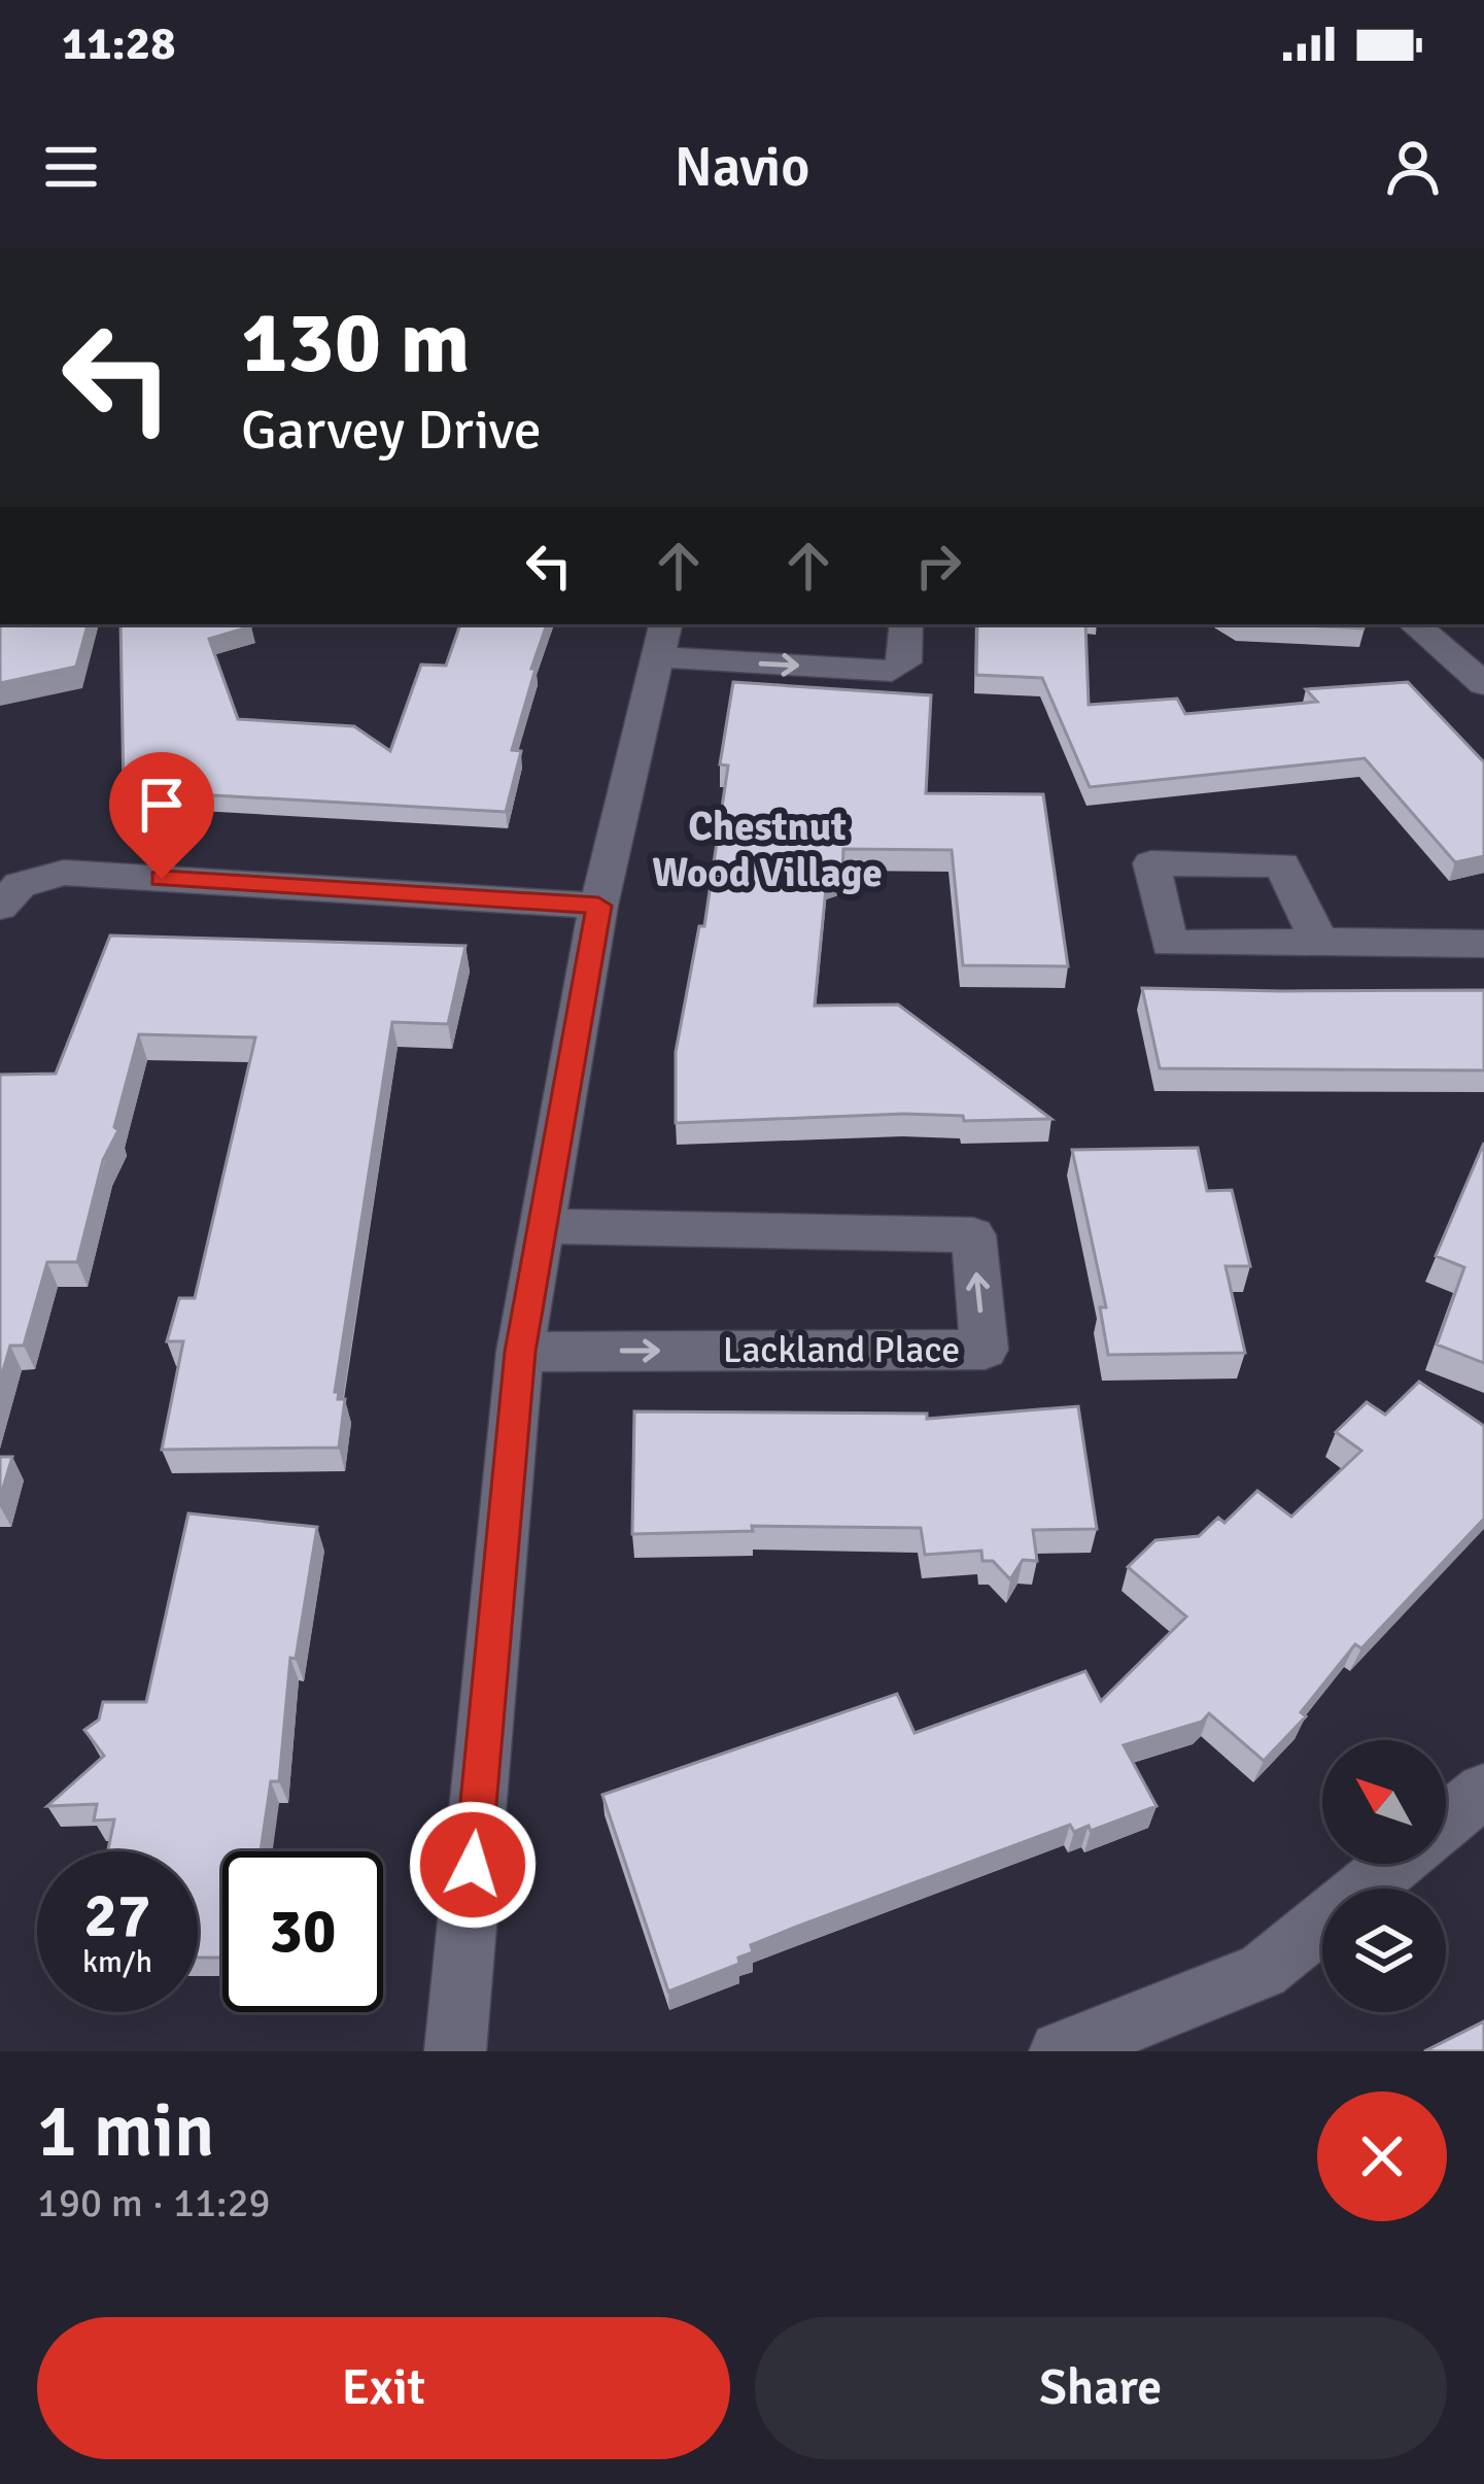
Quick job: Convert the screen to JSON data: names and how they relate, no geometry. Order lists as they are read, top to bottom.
{
  "streets": {
    "street": ["Lackland Place"]
  },
  "districts": ["Chestnut Wood Village"],
  "north": "top left",
  "page": {
    "status": "11:28",
    "header": "Navio",
    "turn": ["130 m", "Garvey Drive"],
    "speed": "27 km/h",
    "limit": "30",
    "heading": ["1 min", "190 m · 11:29"],
    "buttons": ["Exit", "Share"]
  }
}
